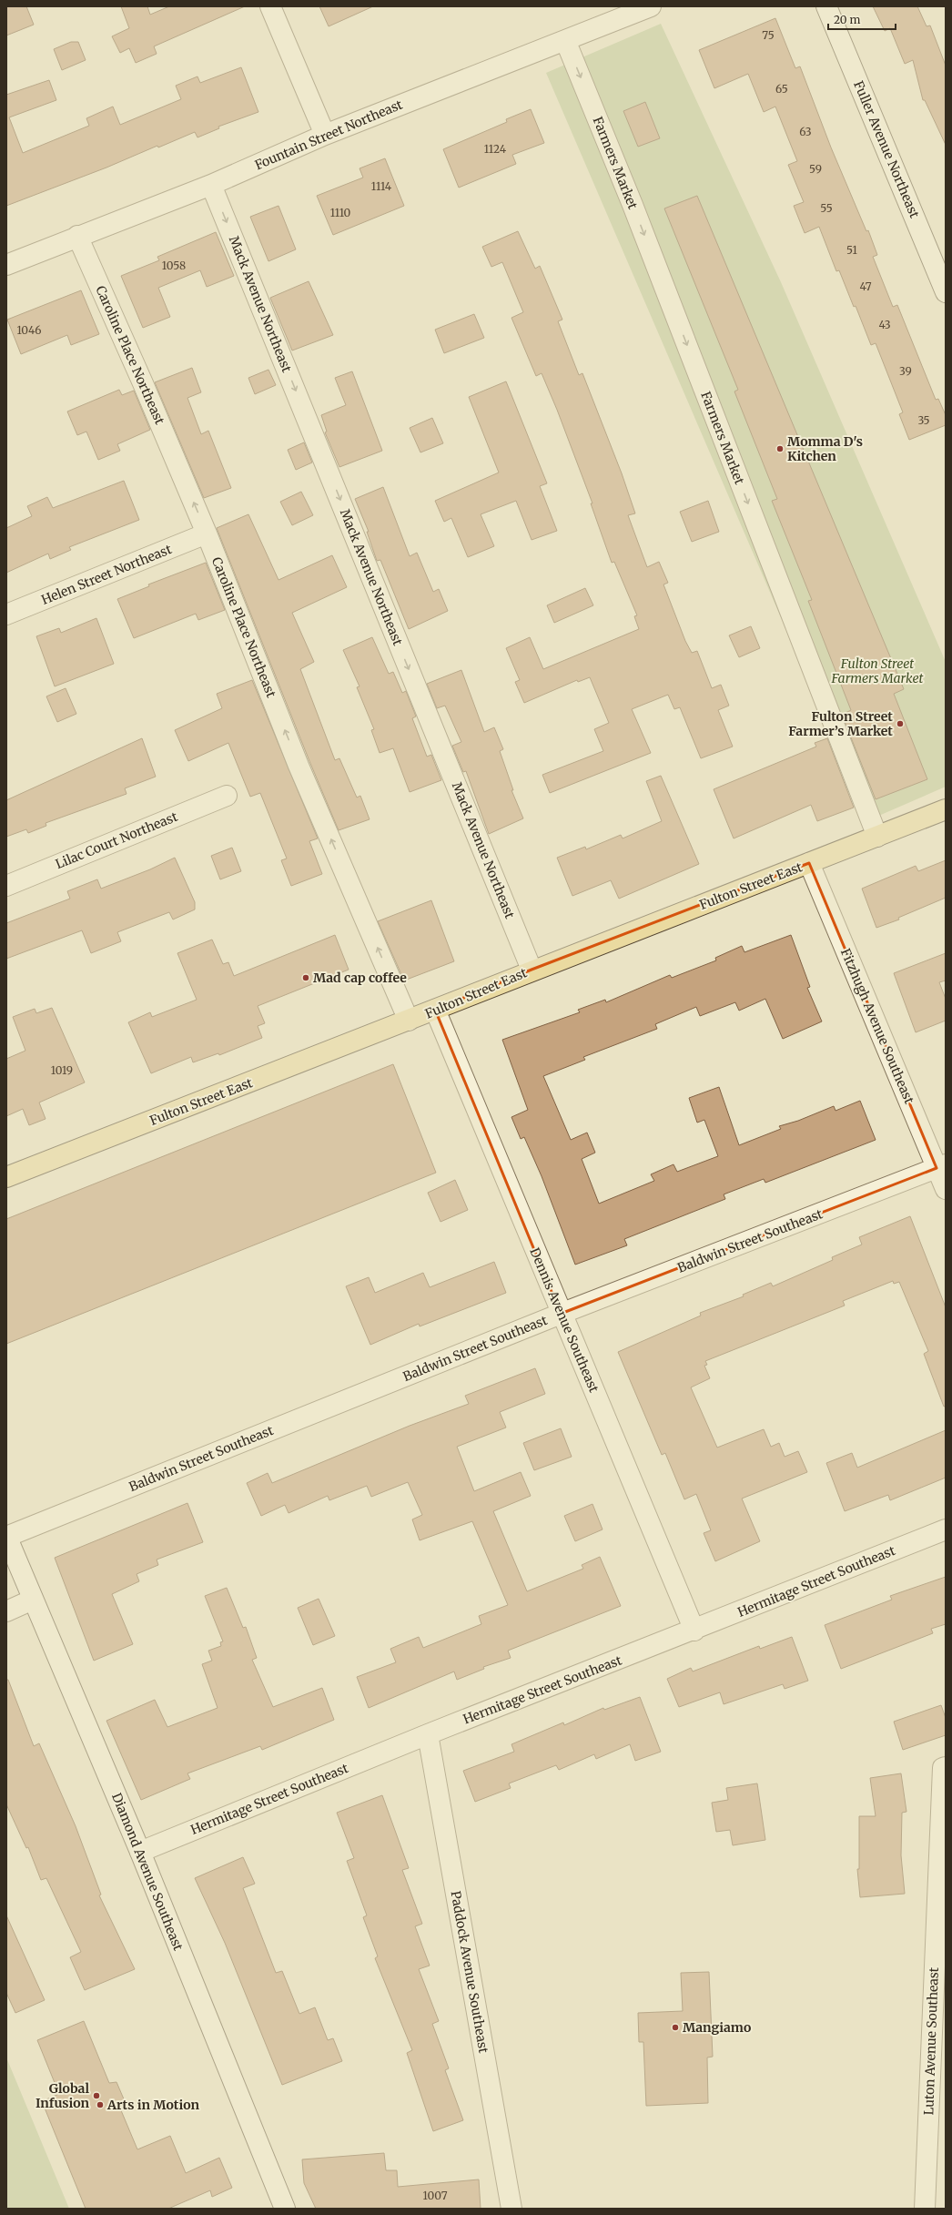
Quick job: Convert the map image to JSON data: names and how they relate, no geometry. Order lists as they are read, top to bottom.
{
  "streets": {
    "main road": ["Fulton Street East"],
    "street": [
      "Fountain Street Northeast",
      "Fuller Avenue Northeast",
      "Farmers Market",
      "Mack Avenue Northeast",
      "Caroline Place Northeast",
      "Helen Street Northeast",
      "Lilac Court Northeast",
      "Fitzhugh Avenue Southeast",
      "Baldwin Street Southeast",
      "Dennis Avenue Southeast",
      "Hermitage Street Southeast",
      "Diamond Avenue Southeast",
      "Paddock Avenue Southeast",
      "Luton Avenue Southeast"
    ]
  },
  "crossings": [
    ["Fountain Street Northeast", "Farmers Market"],
    ["Fountain Street Northeast", "Mack Avenue Northeast"],
    ["Fountain Street Northeast", "Caroline Place Northeast"],
    ["Farmers Market", "Fulton Street East"],
    ["Mack Avenue Northeast", "Fulton Street East"],
    ["Caroline Place Northeast", "Helen Street Northeast"],
    ["Caroline Place Northeast", "Fulton Street East"],
    ["Fulton Street East", "Fitzhugh Avenue Southeast"],
    ["Fulton Street East", "Dennis Avenue Southeast"],
    ["Fitzhugh Avenue Southeast", "Baldwin Street Southeast"],
    ["Baldwin Street Southeast", "Dennis Avenue Southeast"],
    ["Baldwin Street Southeast", "Diamond Avenue Southeast"],
    ["Dennis Avenue Southeast", "Hermitage Street Southeast"],
    ["Hermitage Street Southeast", "Diamond Avenue Southeast"],
    ["Hermitage Street Southeast", "Paddock Avenue Southeast"]
  ],
  "one_way": ["Farmers Market", "Mack Avenue Northeast", "Caroline Place Northeast"],
  "parks": ["Fulton Street Farmers Market"],
  "places": [
    "Momma D's Kitchen",
    "Fulton Street Farmer’s Market",
    "Mad cap coffee",
    "Mangiamo",
    "Global Infusion",
    "Arts in Motion"
  ],
  "house_numbers": [
    "75",
    "65",
    "63",
    "1124",
    "59",
    "1114",
    "55",
    "1110",
    "51",
    "1058",
    "47",
    "43",
    "1046",
    "39",
    "35",
    "1019",
    "1007"
  ],
  "scale_bar": "20 m"
}
